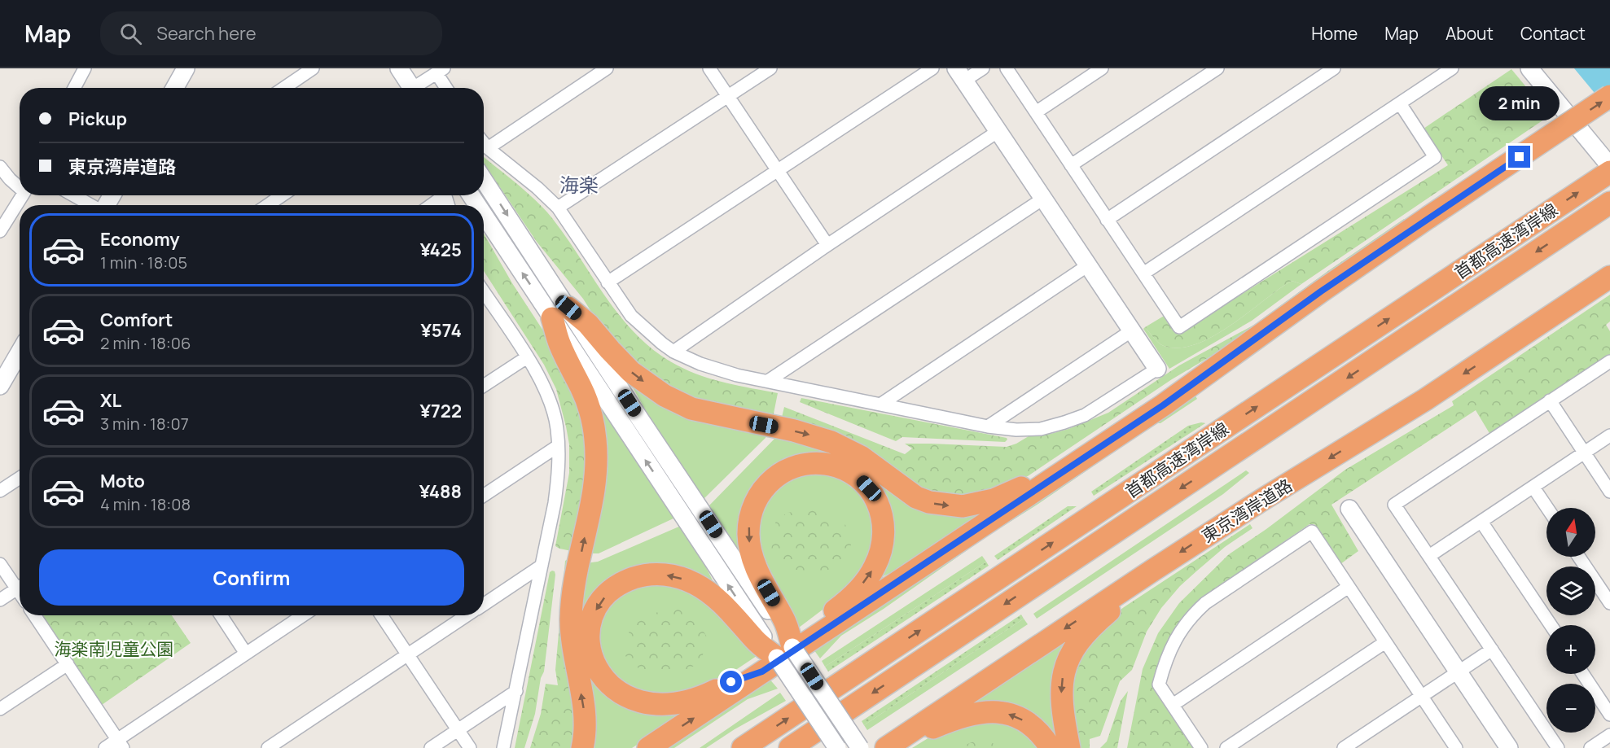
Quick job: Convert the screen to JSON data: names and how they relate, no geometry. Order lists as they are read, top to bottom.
{
  "streets": {
    "highway": ["首都高速湾岸線", "東京湾岸道路"]
  },
  "districts": ["海楽"],
  "parks": ["海楽南児童公園"],
  "north": "top",
  "page": {
    "header": "Map",
    "search": "Search here",
    "nav": [
      "Home",
      "Map",
      "About",
      "Contact"
    ],
    "bubble": "2 min",
    "banner": ["Pickup", "東京湾岸道路"],
    "list": [
      {
        "name": "Economy",
        "note": "1 min · 18:05",
        "value": "¥425"
      },
      {
        "name": "Comfort",
        "note": "2 min · 18:06",
        "value": "¥574"
      },
      {
        "name": "XL",
        "note": "3 min · 18:07",
        "value": "¥722"
      },
      {
        "name": "Moto",
        "note": "4 min · 18:08",
        "value": "¥488"
      }
    ],
    "map_buttons": ["+", "−"],
    "buttons": "Confirm"
  }
}
